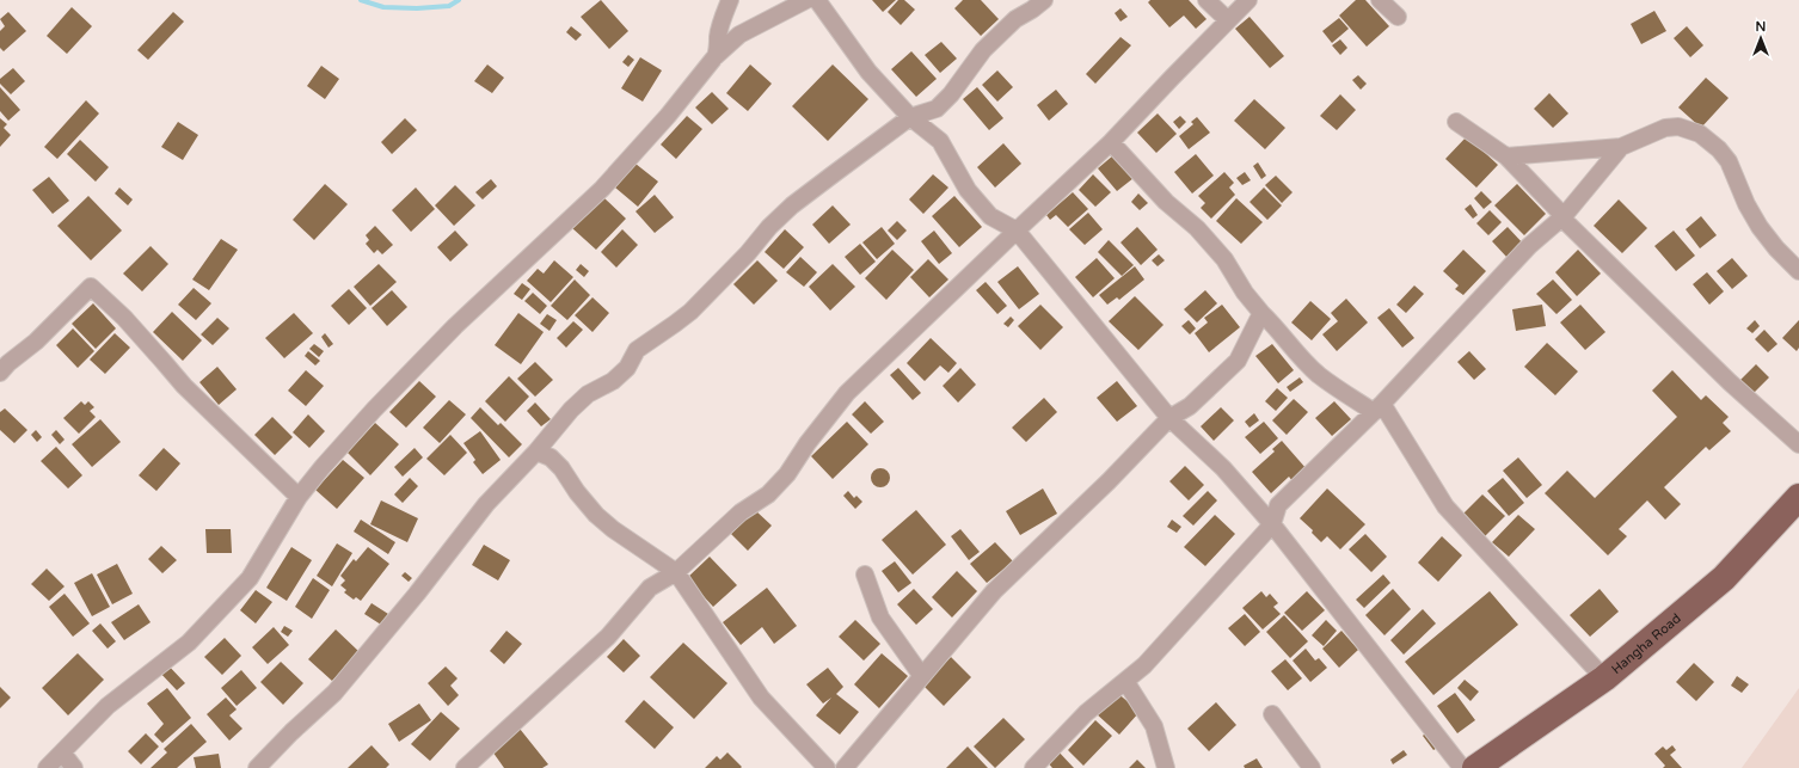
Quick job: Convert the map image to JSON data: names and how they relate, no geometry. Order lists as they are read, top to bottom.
{
  "streets": {
    "highway": ["Hangha Road"]
  },
  "north": "top"
}
